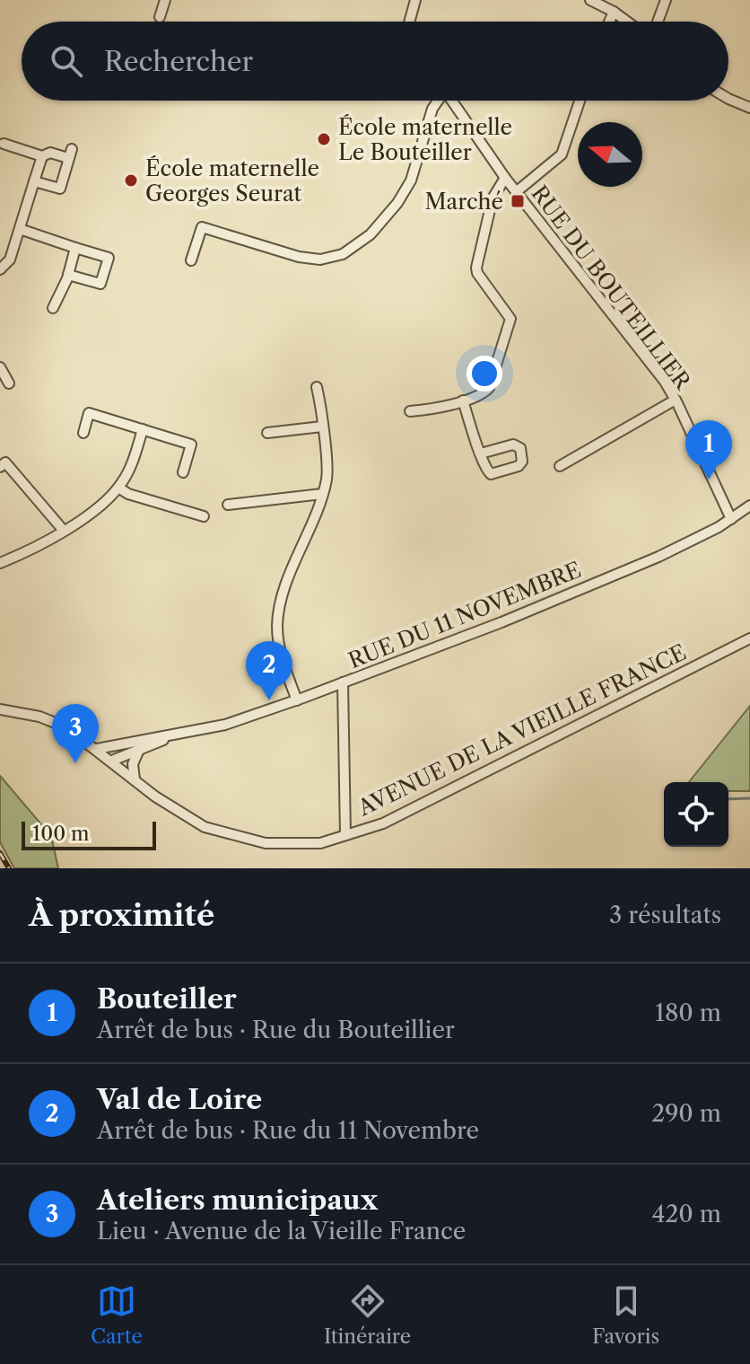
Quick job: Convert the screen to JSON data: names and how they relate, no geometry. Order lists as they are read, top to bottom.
{
  "streets": {
    "street": ["RUE DU BOUTEILLIER", "RUE DU 11 NOVEMBRE", "AVENUE DE LA VIEILLE FRANCE"]
  },
  "crossings": [
    ["RUE DU BOUTEILLIER", "RUE DU 11 NOVEMBRE"],
    ["RUE DU 11 NOVEMBRE", "AVENUE DE LA VIEILLE FRANCE"]
  ],
  "places": {
    "other": ["École maternelle Le Bouteiller", "École maternelle Georges Seurat"],
    "transit": ["Marché"]
  },
  "scale_bar": "100 m",
  "north": "left",
  "page": {
    "search": "Rechercher",
    "pins": ["1", "2", "3"],
    "scale": "100 m",
    "heading": ["À proximité", "3 résultats"],
    "list": [
      {
        "mark": "1",
        "name": "Bouteiller",
        "note": "Arrêt de bus · Rue du Bouteillier",
        "value": "180 m"
      },
      {
        "mark": "2",
        "name": "Val de Loire",
        "note": "Arrêt de bus · Rue du 11 Novembre",
        "value": "290 m"
      },
      {
        "mark": "3",
        "name": "Ateliers municipaux",
        "note": "Lieu · Avenue de la Vieille France",
        "value": "420 m"
      }
    ],
    "nav": ["Carte", "Itinéraire", "Favoris"]
  }
}
